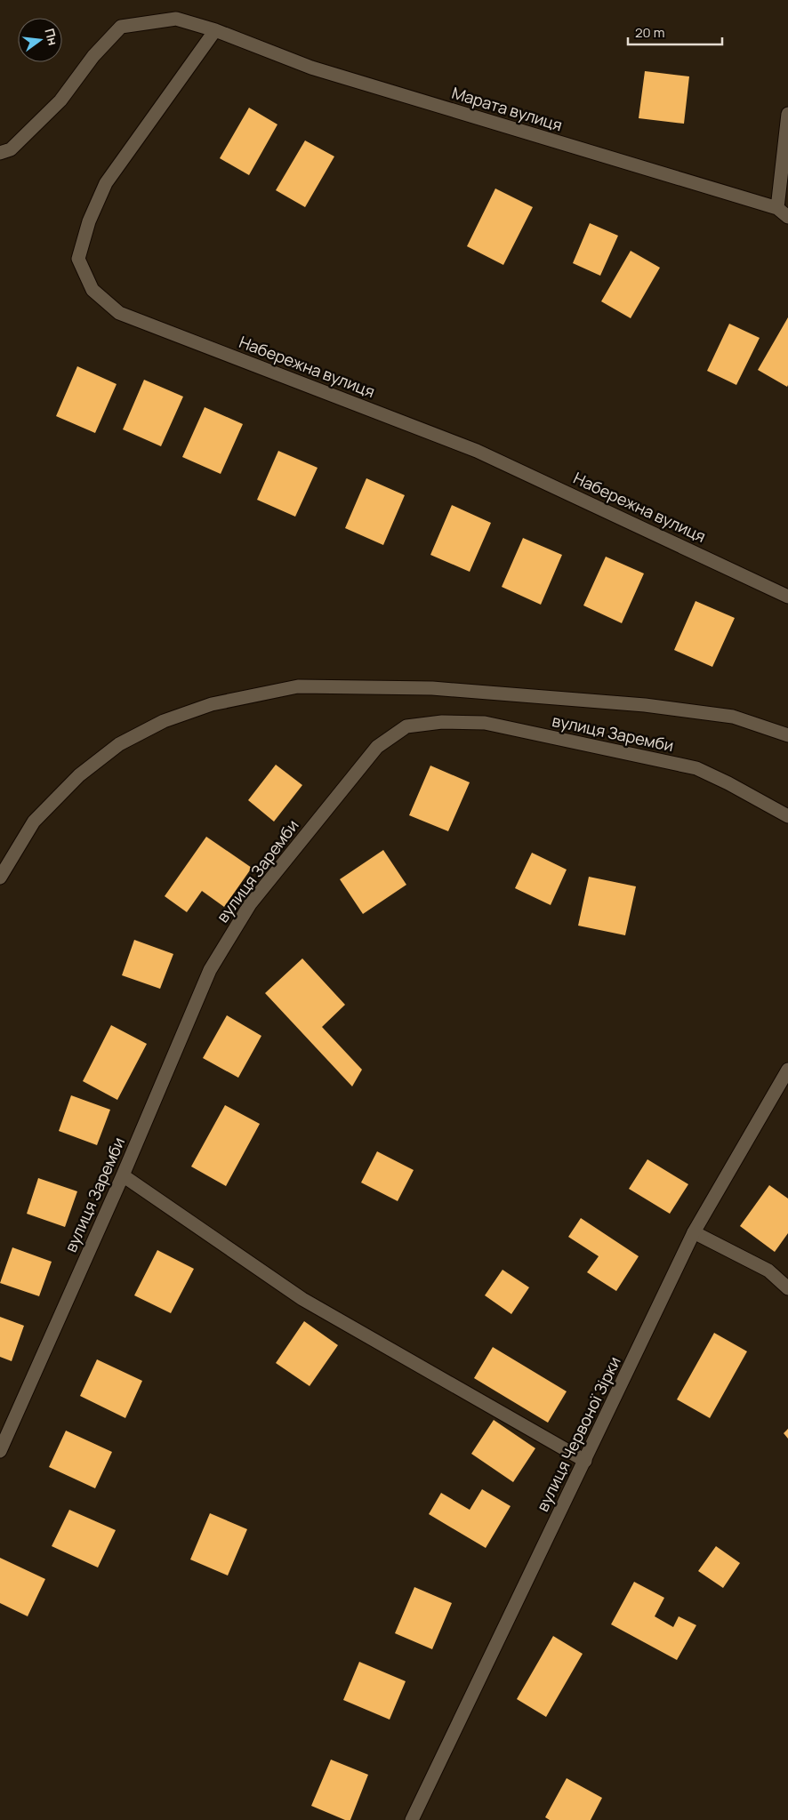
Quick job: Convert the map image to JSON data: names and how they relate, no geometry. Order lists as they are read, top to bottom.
{
  "streets": {
    "street": [
      "Марата вулиця",
      "Набережна вулиця",
      "вулиця Заремби",
      "вулиця Червоної Зірки"
    ]
  },
  "crossings": [
    ["Марата вулиця", "Набережна вулиця"]
  ],
  "scale_bar": "20 m",
  "north": "right"
}
